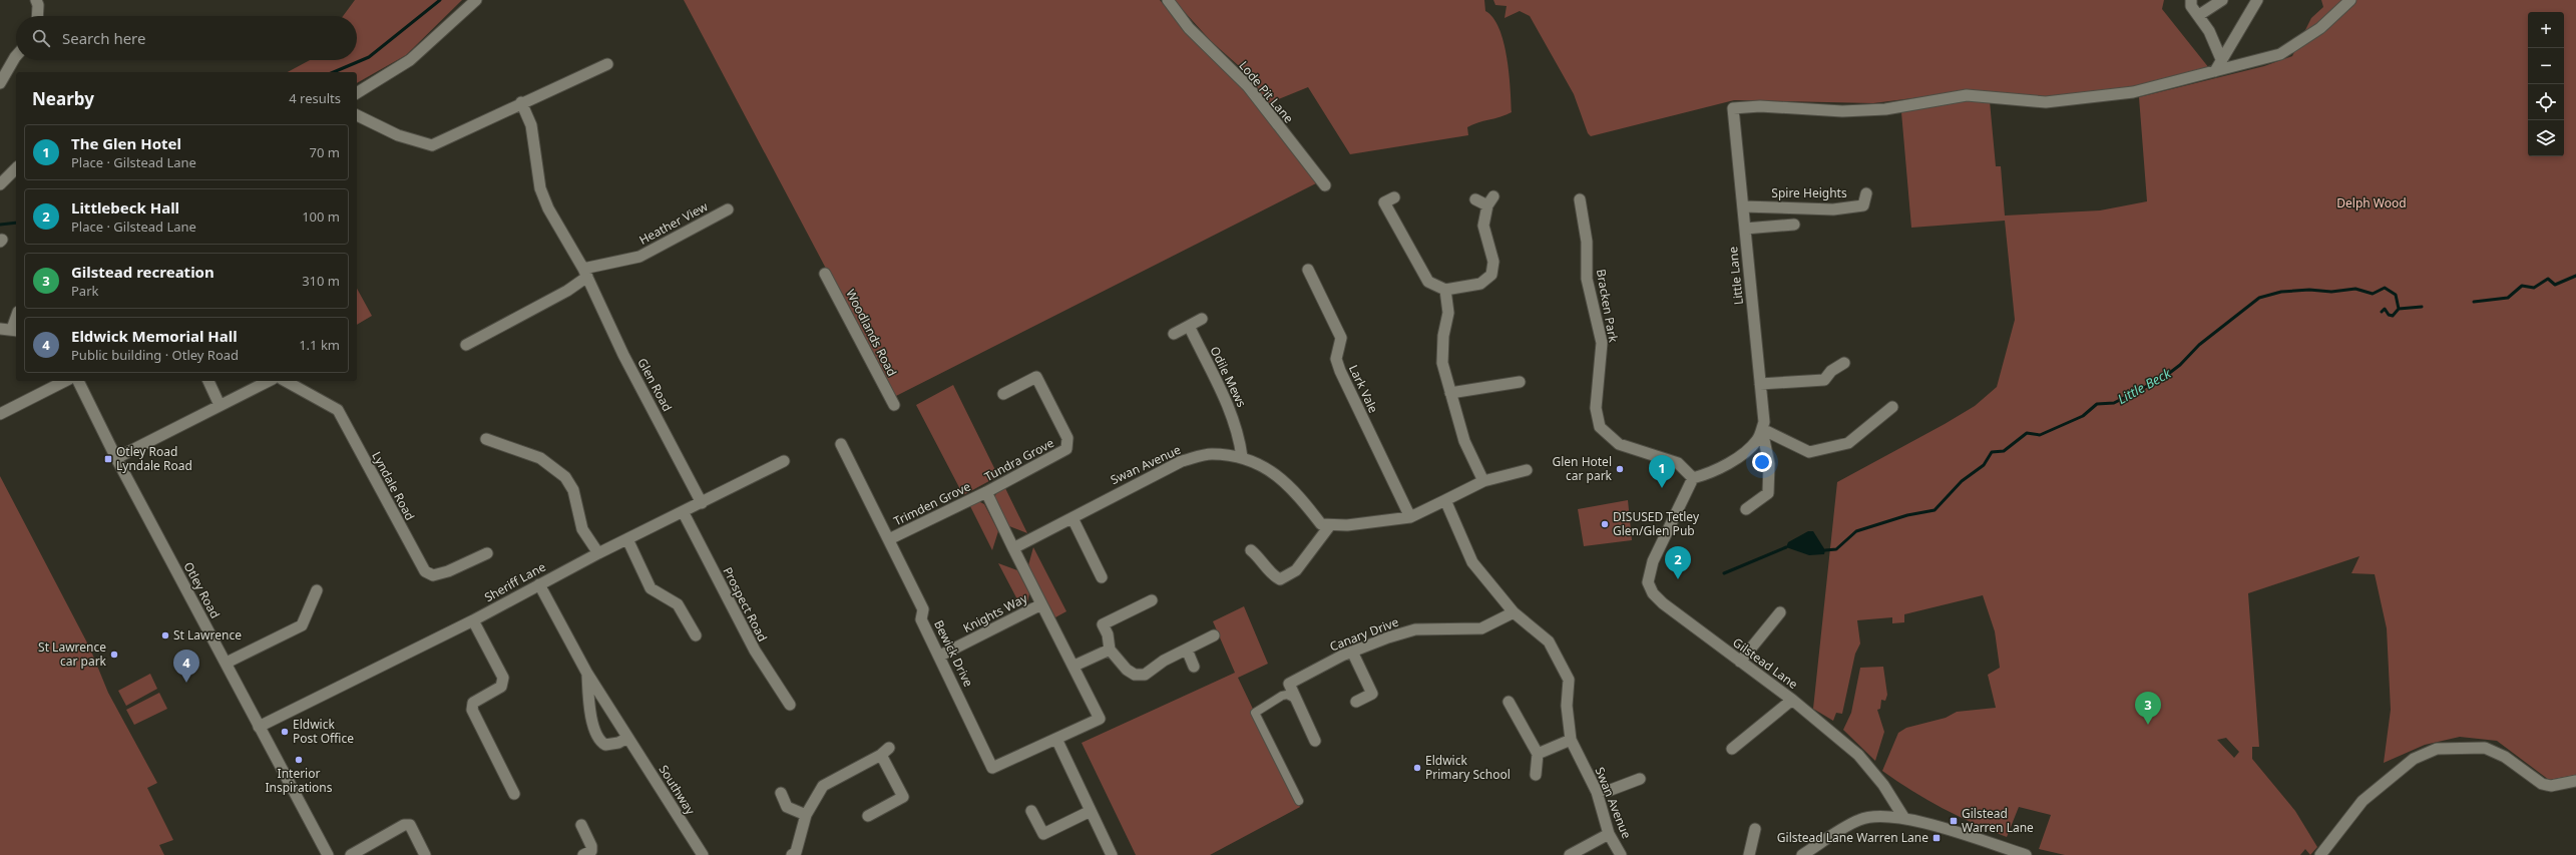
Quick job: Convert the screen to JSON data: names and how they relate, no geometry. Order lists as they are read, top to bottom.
{
  "streets": {
    "street": [
      "Lode Pit Lane",
      "Spire Heights",
      "Heather View",
      "Little Lane",
      "Bracken Park",
      "Woodlands Road",
      "Odile Mews",
      "Glen Road",
      "Lark Vale",
      "Tundra Grove",
      "Swan Avenue",
      "Lyndale Road",
      "Trimden Grove",
      "Sheriff Lane",
      "Otley Road",
      "Prospect Road",
      "Knights Way",
      "Canary Drive",
      "Bewick Drive",
      "Gilstead Lane",
      "Southway"
    ]
  },
  "crossings": [
    ["Spire Heights", "Little Lane"],
    ["Heather View", "Glen Road"],
    ["Bracken Park", "Gilstead Lane"],
    ["Odile Mews", "Swan Avenue"],
    ["Glen Road", "Sheriff Lane"],
    ["Tundra Grove", "Trimden Grove"],
    ["Swan Avenue", "Canary Drive"],
    ["Trimden Grove", "Bewick Drive"],
    ["Sheriff Lane", "Otley Road"],
    ["Sheriff Lane", "Prospect Road"],
    ["Sheriff Lane", "Southway"],
    ["Knights Way", "Bewick Drive"]
  ],
  "water": ["Little Beck"],
  "parks": ["Delph Wood"],
  "places": {
    "transit": ["Otley Road Lyndale Road", "Gilstead Warren Lane", "Gilstead Lane Warren Lane"],
    "other": [
      "Glen Hotel car park",
      "DISUSED Tetley Glen/Glen Pub",
      "St Lawrence",
      "St Lawrence car park",
      "Eldwick Post Office",
      "Interior Inspirations",
      "Eldwick Primary School"
    ]
  },
  "page": {
    "map_buttons": ["+", "−"],
    "search": "Search here",
    "heading": ["Nearby", "4 results"],
    "list": [
      {
        "mark": "1",
        "name": "The Glen Hotel",
        "note": "Place · Gilstead Lane",
        "value": "70 m"
      },
      {
        "mark": "2",
        "name": "Littlebeck Hall",
        "note": "Place · Gilstead Lane",
        "value": "100 m"
      },
      {
        "mark": "3",
        "name": "Gilstead recreation",
        "note": "Park",
        "value": "310 m"
      },
      {
        "mark": "4",
        "name": "Eldwick Memorial Hall",
        "note": "Public building · Otley Road",
        "value": "1.1 km"
      }
    ],
    "pins": [
      "1",
      "2",
      "4",
      "3"
    ]
  }
}
